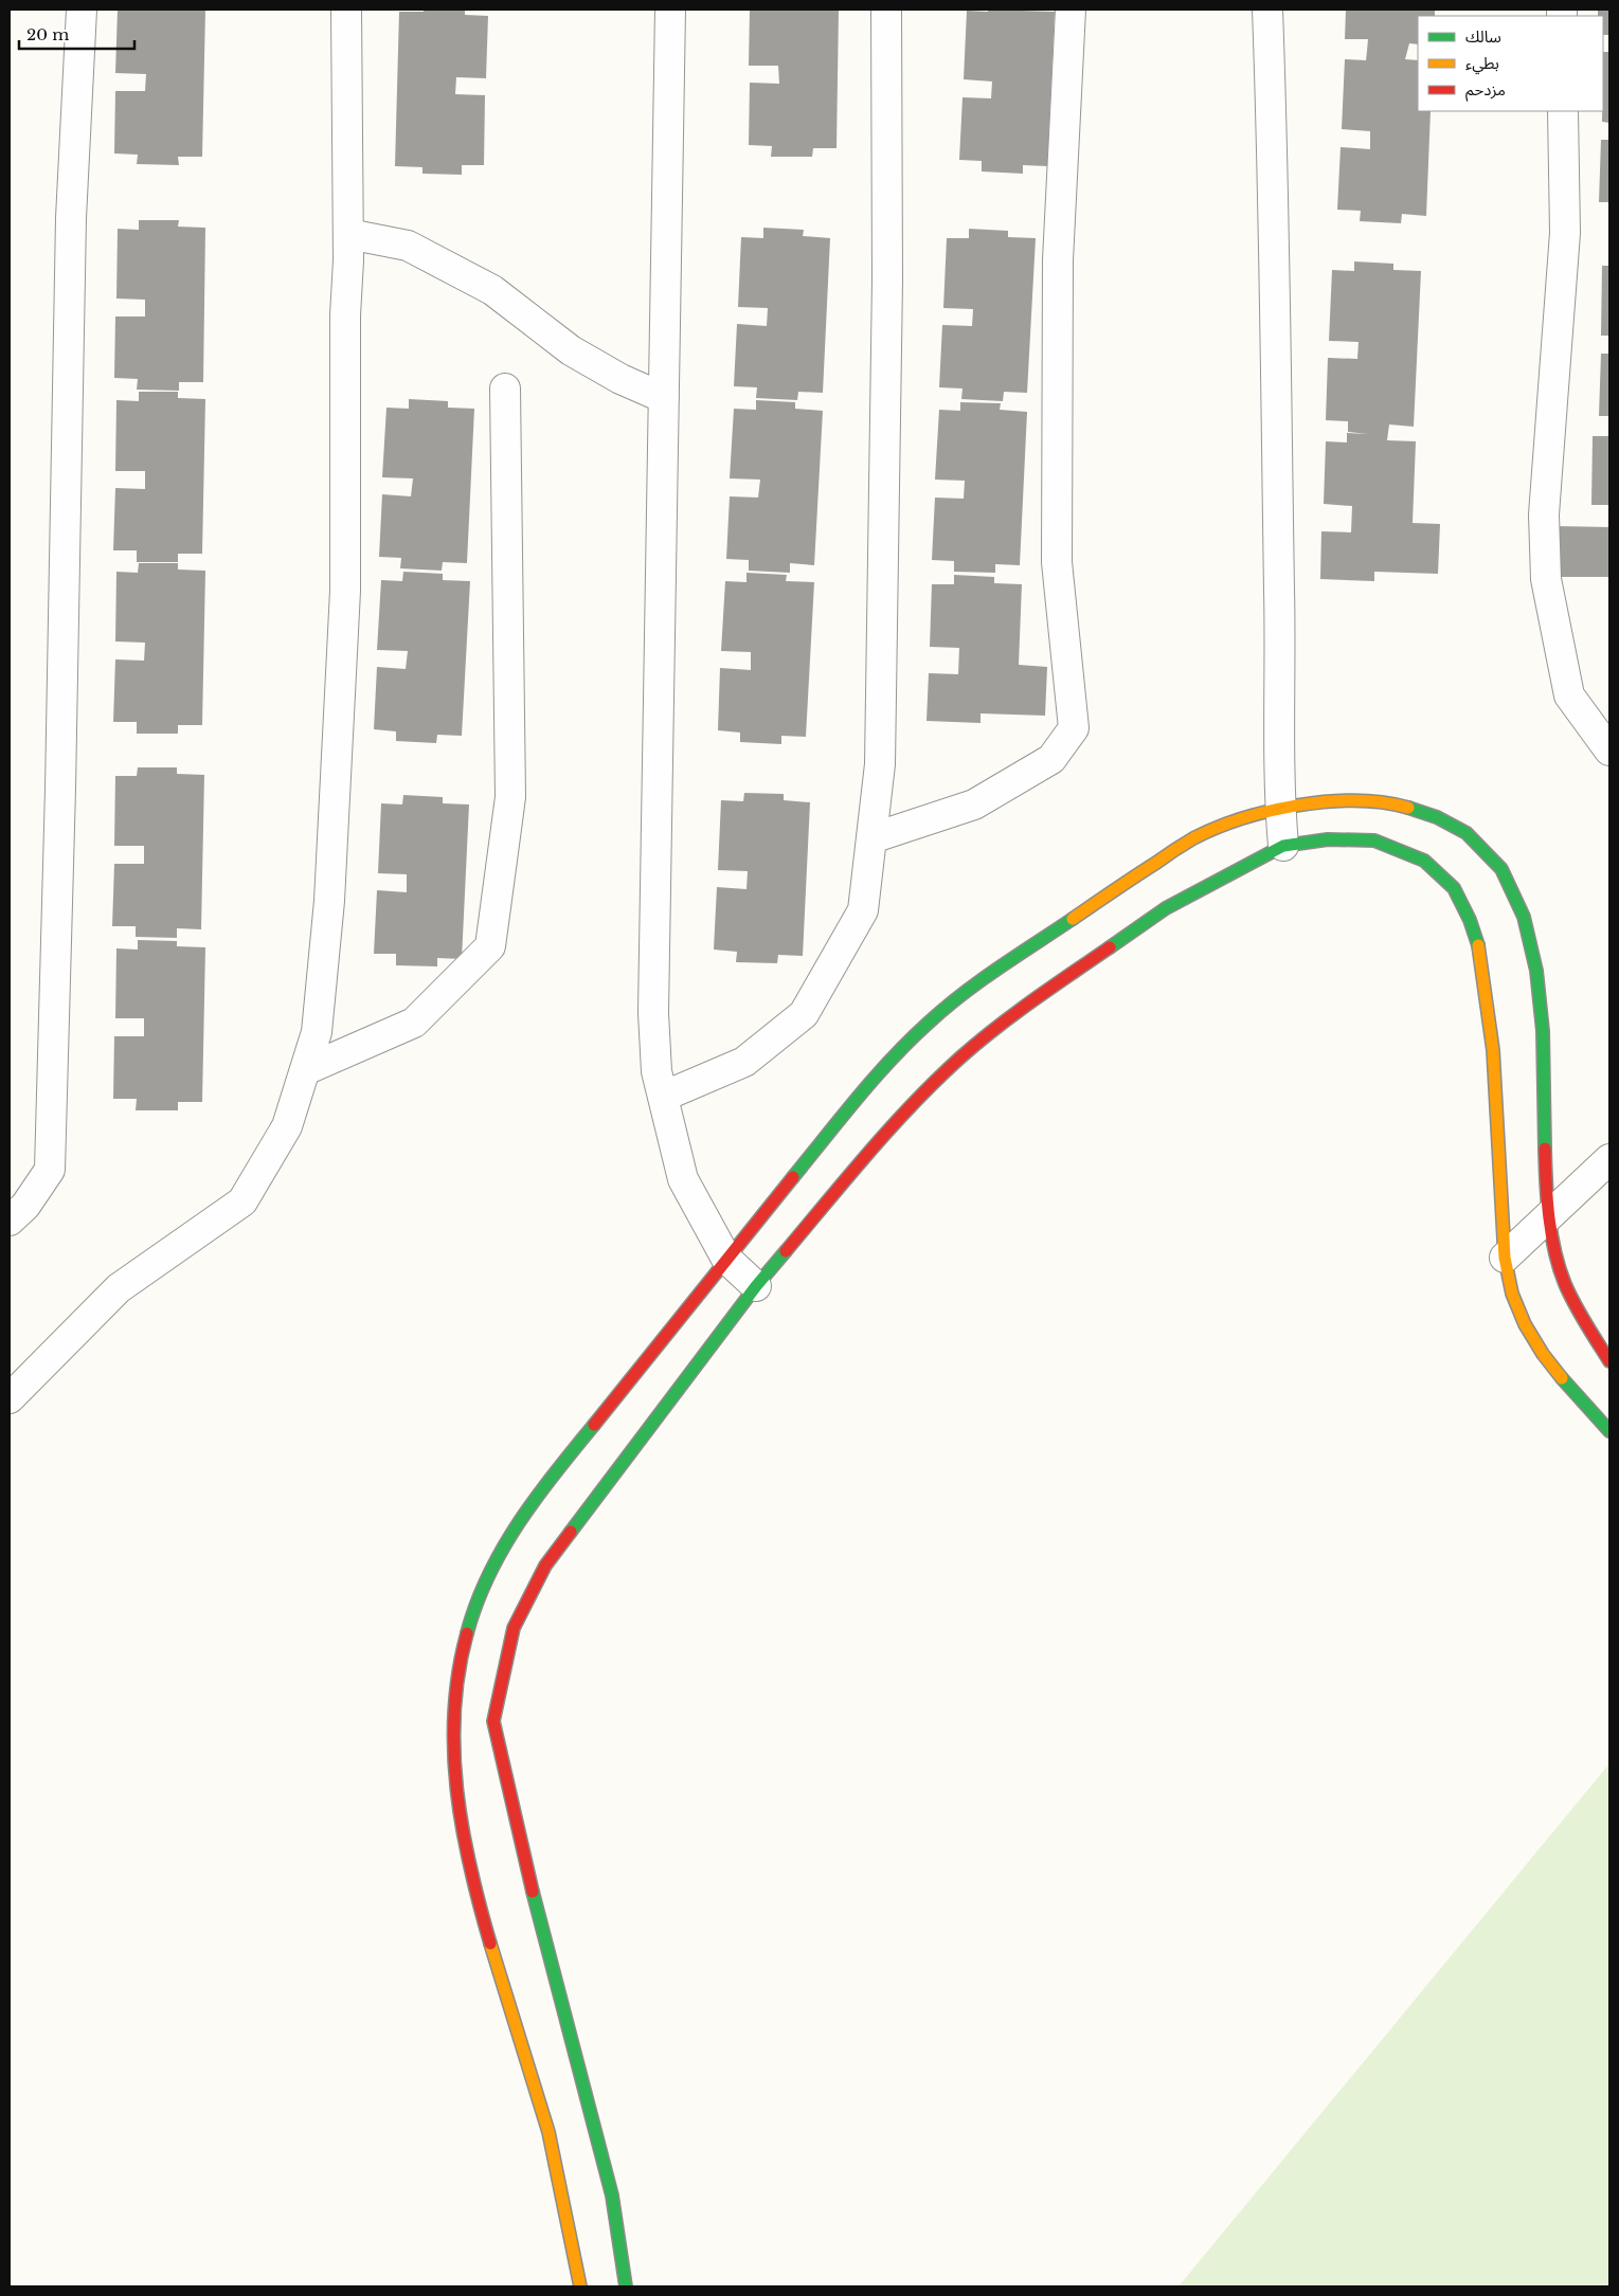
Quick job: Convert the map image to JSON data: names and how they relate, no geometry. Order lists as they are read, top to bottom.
{
  "legend": ["سالك", "بطيء", "مزدحم"],
  "scale_bar": "20 m"
}
